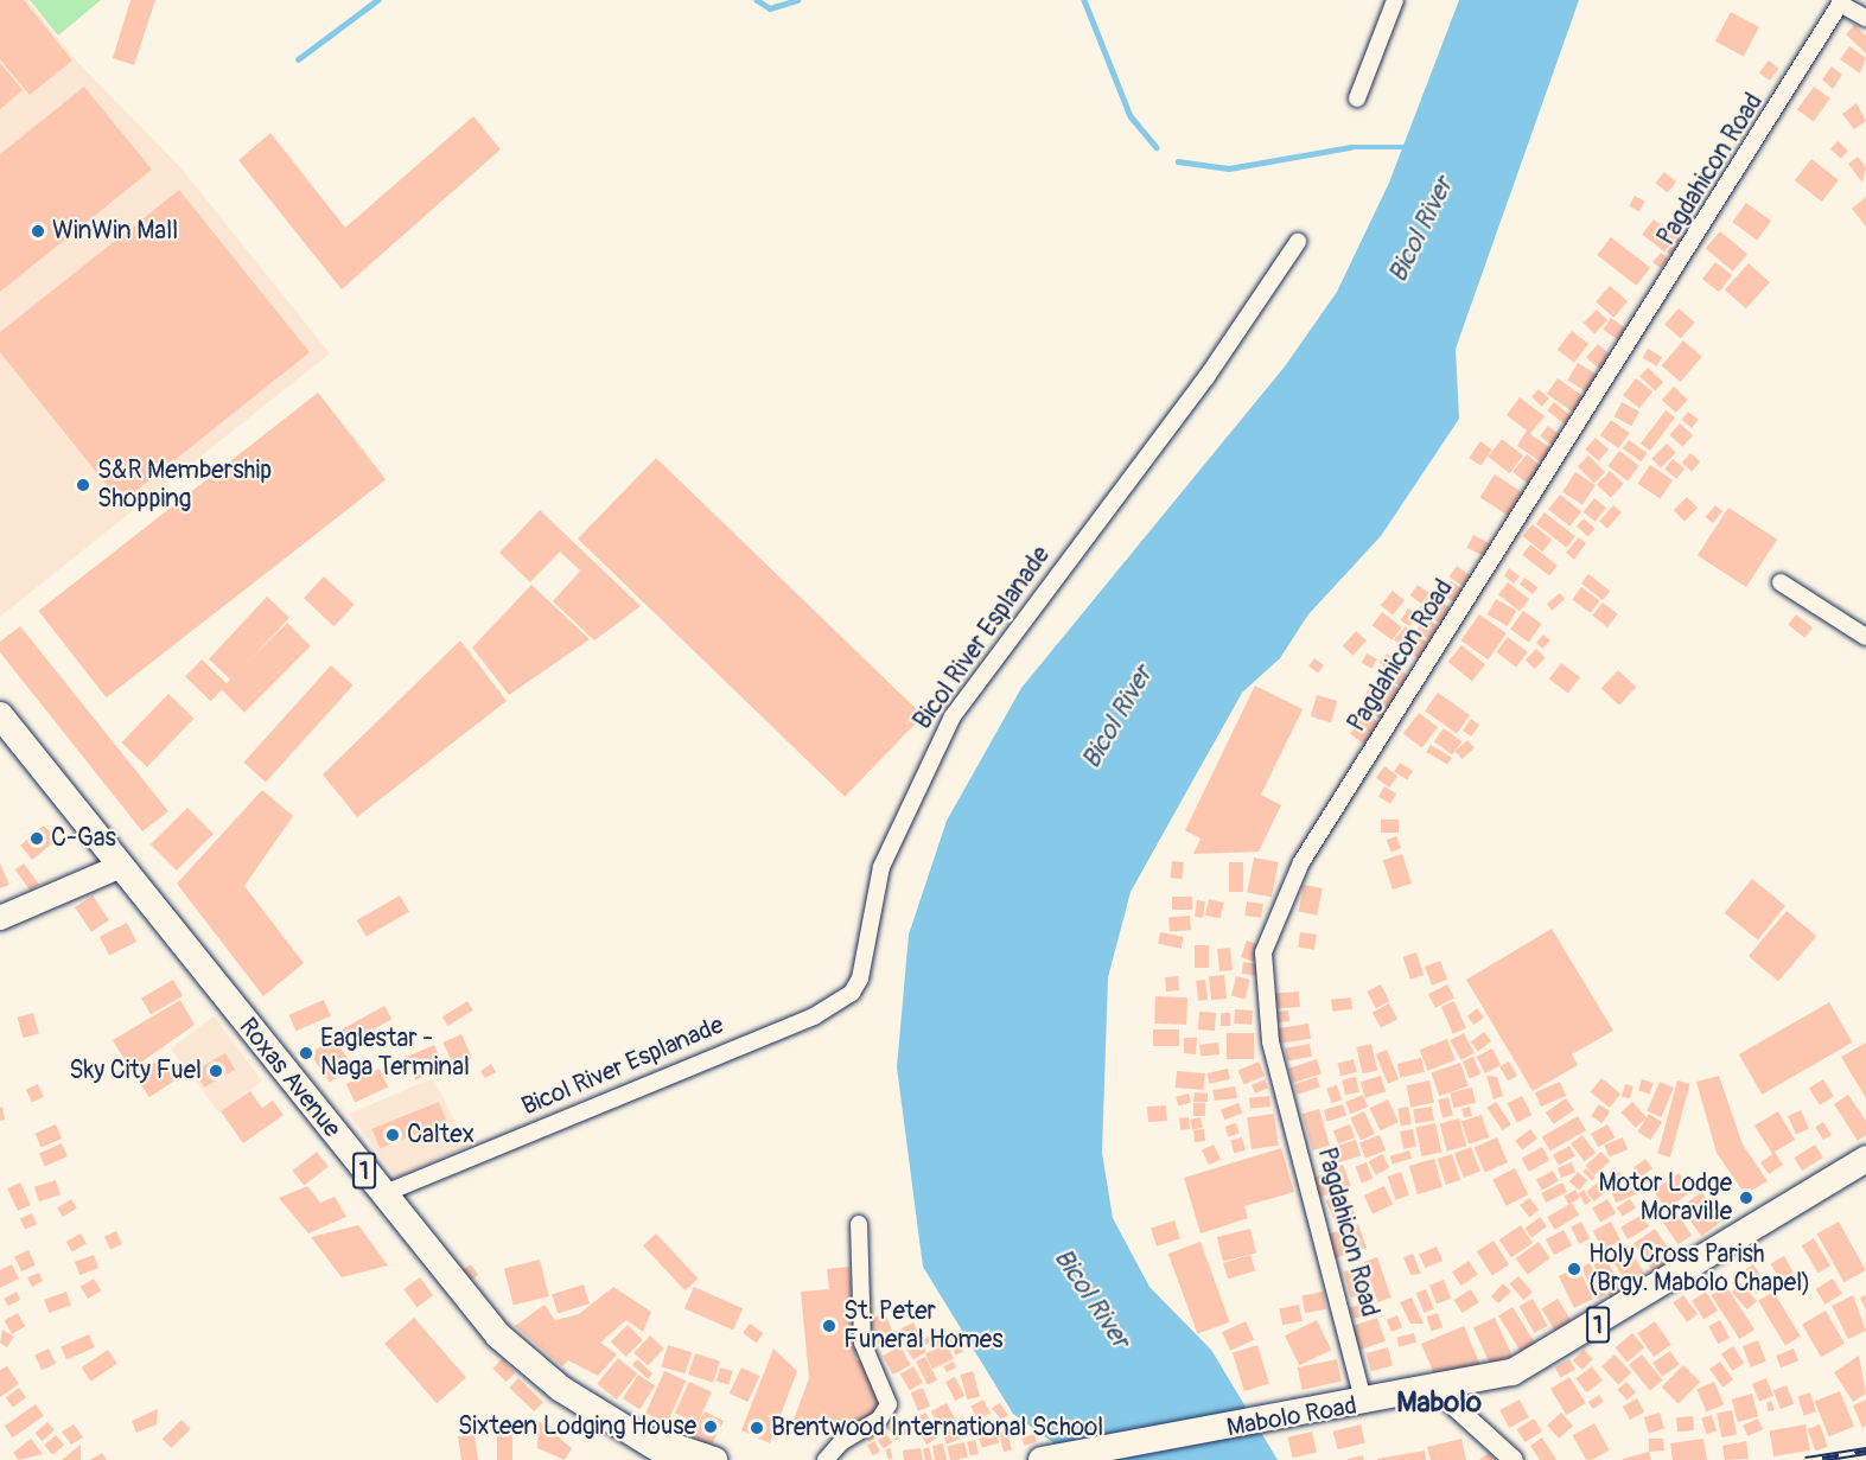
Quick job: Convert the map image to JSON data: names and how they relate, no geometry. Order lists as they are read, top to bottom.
{
  "streets": {
    "highway": ["Roxas Avenue", "1", "Mabolo Road"],
    "street": ["Pagdahicon Road", "Bicol River Esplanade"]
  },
  "crossings": [
    ["Pagdahicon Road", "Mabolo Road"],
    ["Bicol River Esplanade", "Roxas Avenue"]
  ],
  "districts": ["Mabolo"],
  "water": ["Bicol River"],
  "places": [
    "WinWin Mall",
    "S&R Membership Shopping",
    "C-Gas",
    "Eaglestar - Naga Terminal",
    "Sky City Fuel",
    "Caltex",
    "Motor Lodge Moraville",
    "Holy Cross Parish (Brgy. Mabolo Chapel)",
    "St. Peter Funeral Homes",
    "Sixteen Lodging House",
    "Brentwood International School"
  ]
}
